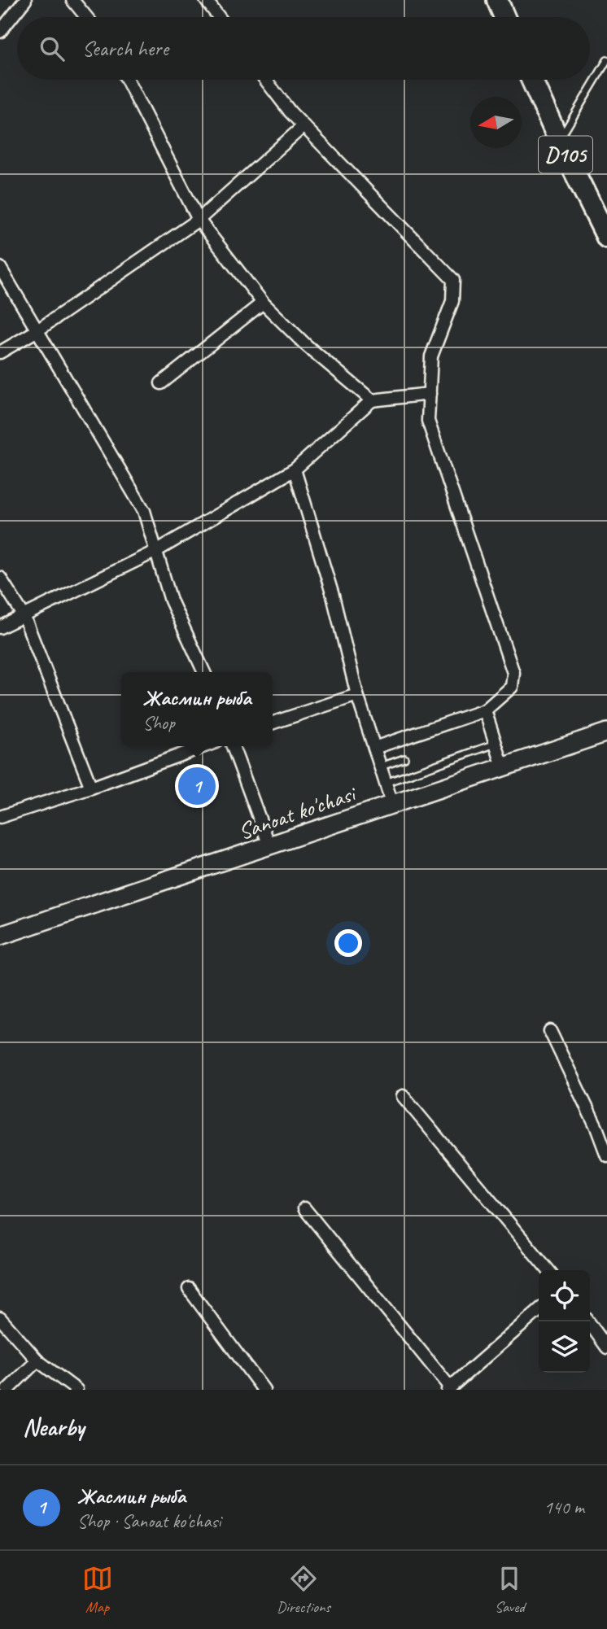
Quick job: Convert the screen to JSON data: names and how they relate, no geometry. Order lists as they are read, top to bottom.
{
  "streets": {
    "highway": ["D105"],
    "main road": ["Sanoat ko'chasi"]
  },
  "north": "left",
  "page": {
    "search": "Search here",
    "popup": ["Жасмин рыба", "Shop"],
    "pins": "1",
    "heading": "Nearby",
    "list": [
      {
        "mark": "1",
        "name": "Жасмин рыба",
        "note": "Shop · Sanoat ko'chasi",
        "value": "140 m"
      }
    ],
    "nav": ["Map", "Directions", "Saved"]
  }
}
